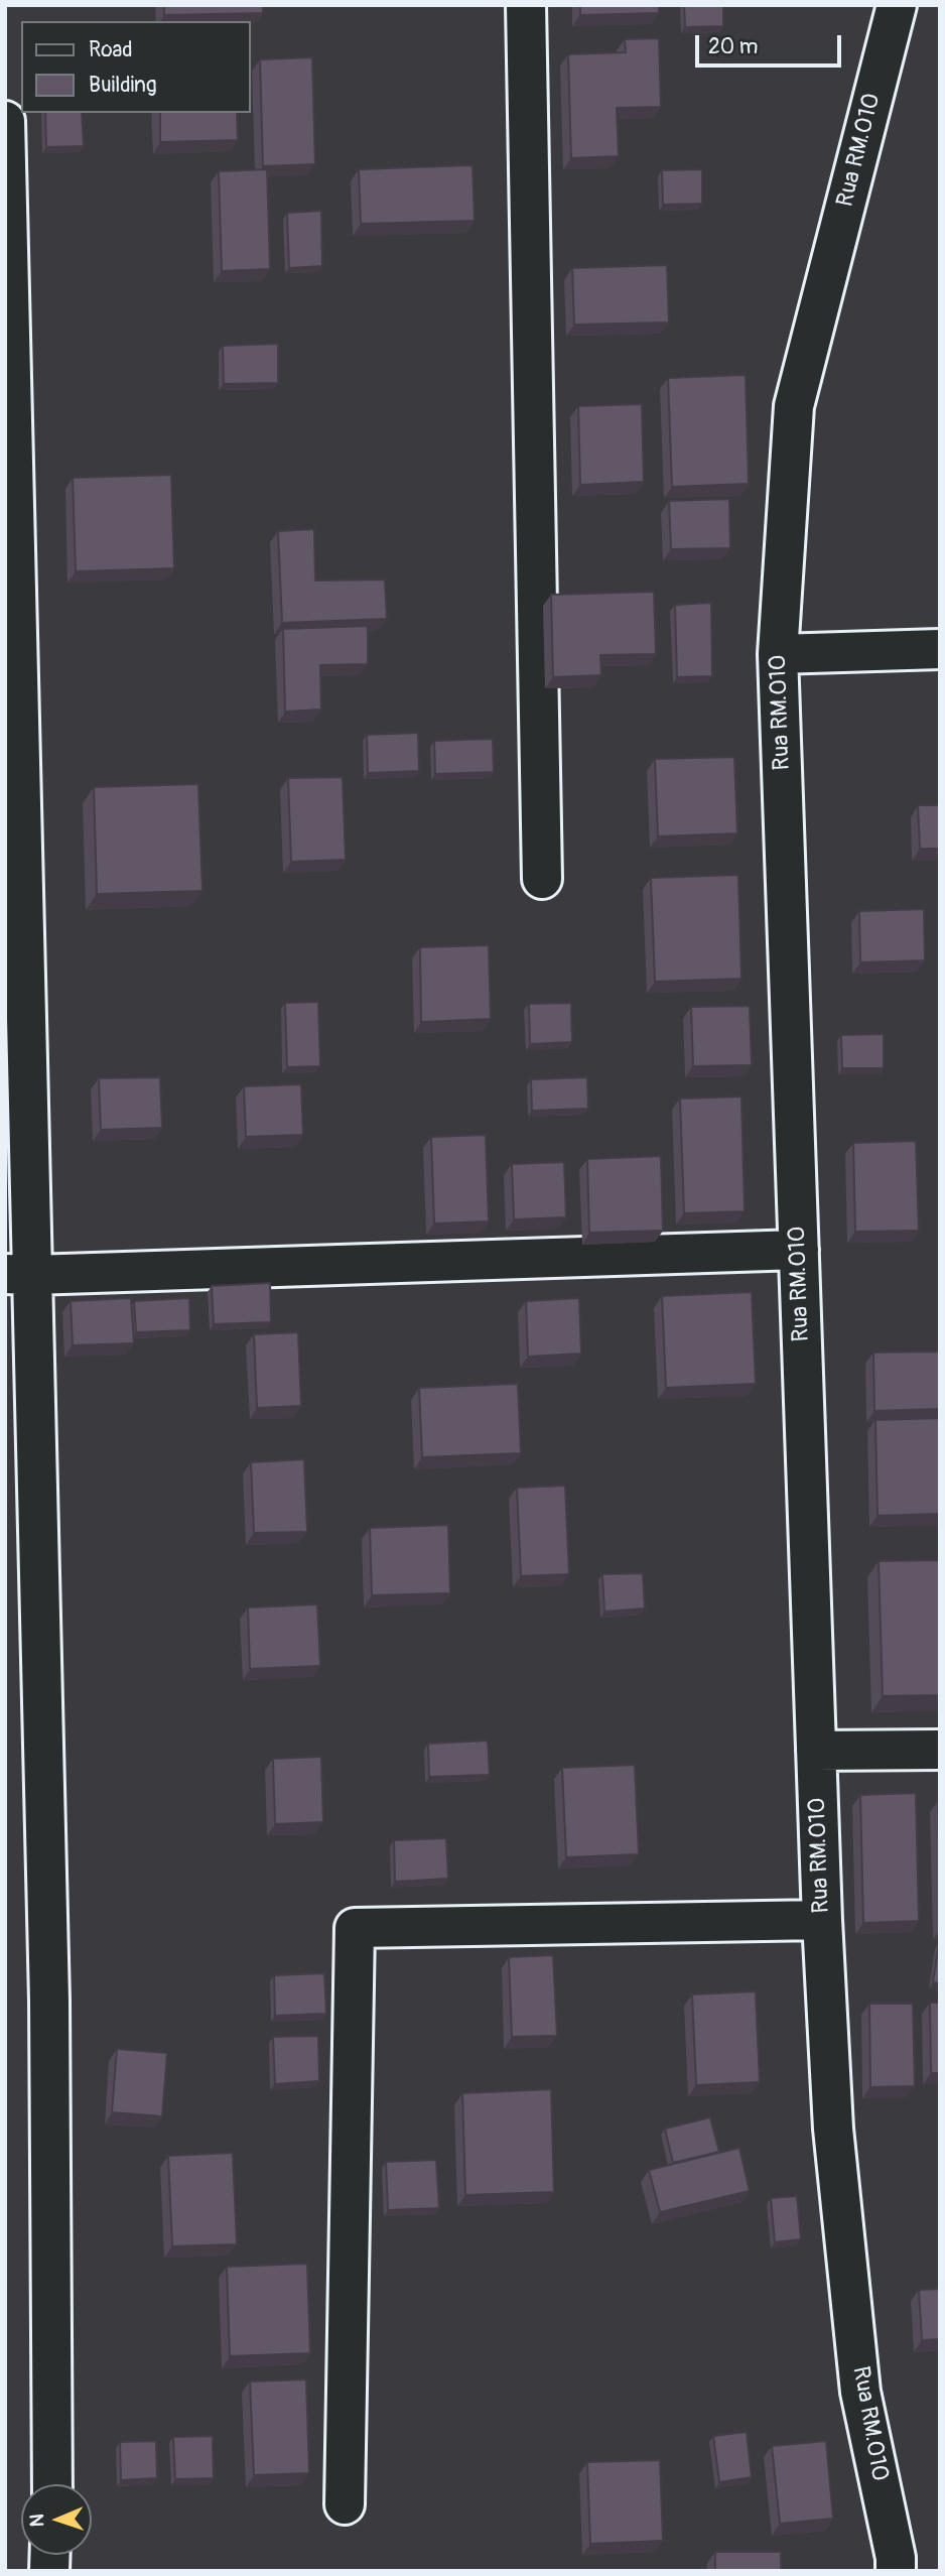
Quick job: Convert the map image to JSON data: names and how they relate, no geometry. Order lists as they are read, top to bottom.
{
  "streets": {
    "street": ["Rua RM.010"]
  },
  "legend": ["Road", "Building"],
  "scale_bar": "20 m",
  "north": "left"
}
